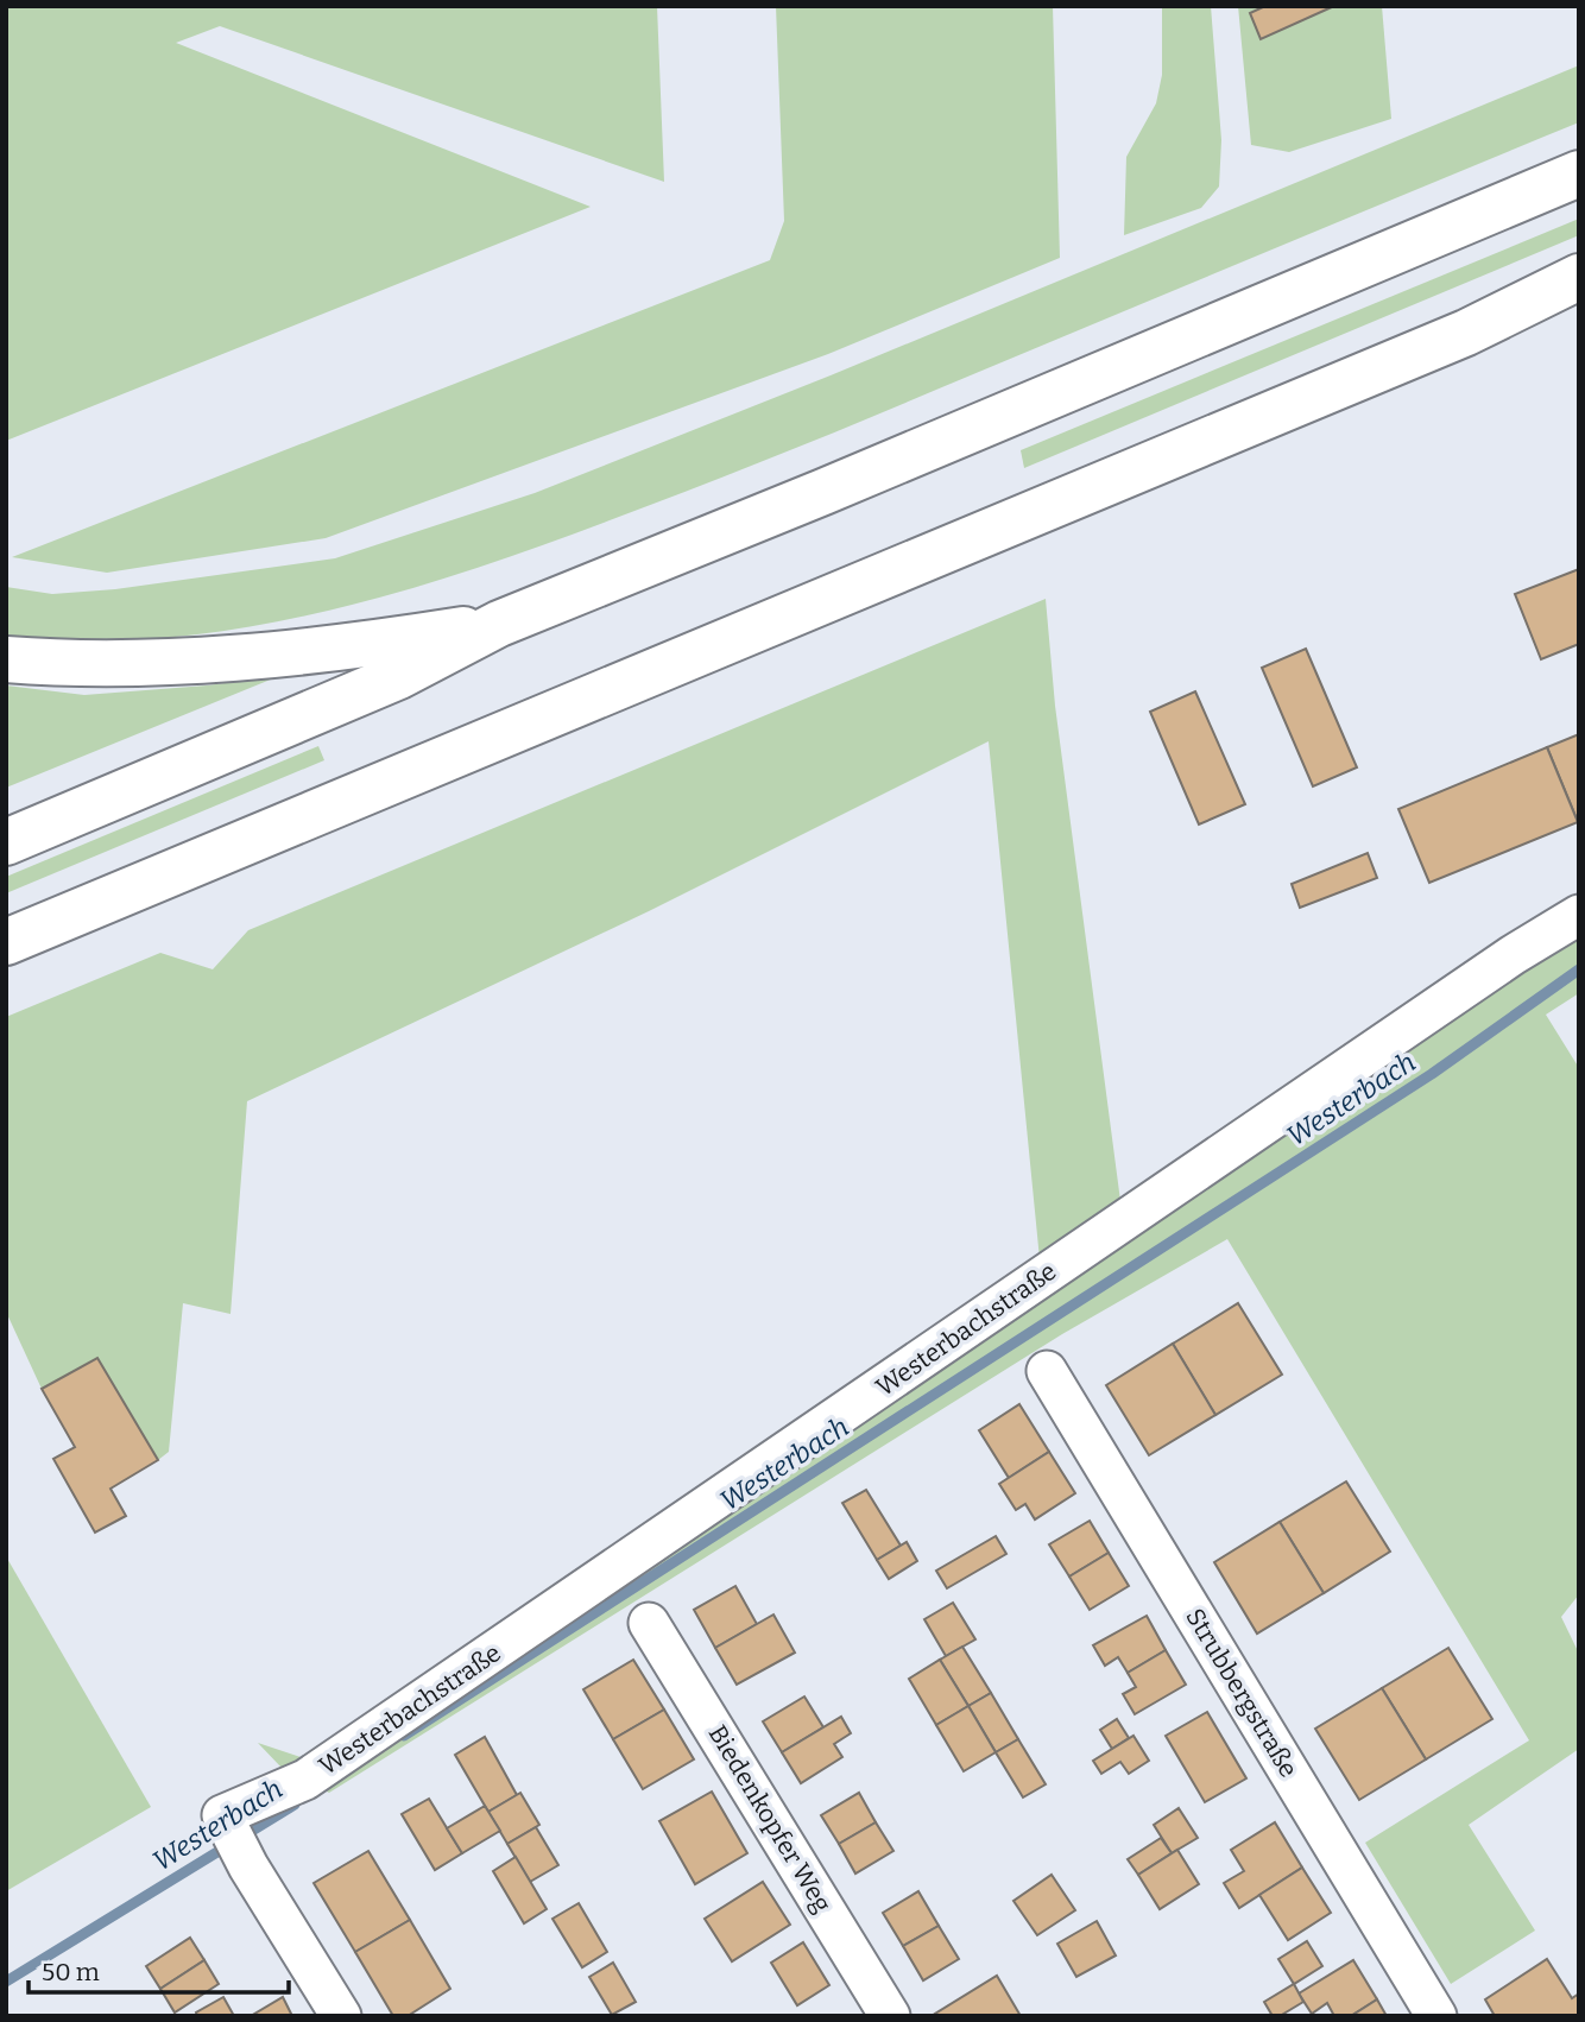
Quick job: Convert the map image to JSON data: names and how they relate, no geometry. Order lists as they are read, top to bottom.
{
  "streets": {
    "street": ["Westerbachstraße", "Strubbergstraße", "Biedenkopfer Weg"]
  },
  "water": ["Westerbach"],
  "scale_bar": "50 m"
}
